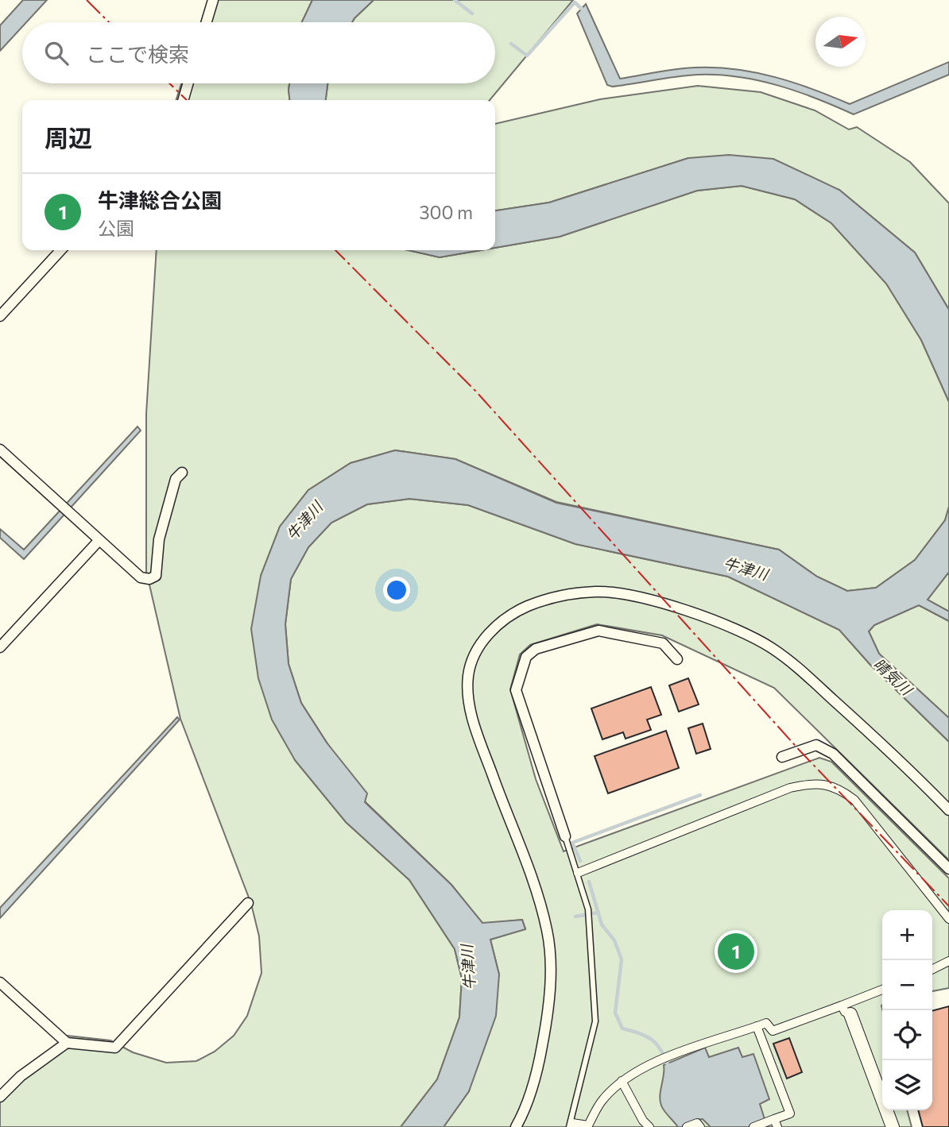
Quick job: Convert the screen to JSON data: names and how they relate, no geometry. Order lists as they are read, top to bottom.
{
  "water": ["牛津川", "晴気川"],
  "north": "right",
  "page": {
    "search": "ここで検索",
    "heading": "周辺",
    "list": [
      {
        "mark": "1",
        "name": "牛津総合公園",
        "note": "公園",
        "value": "300 m"
      }
    ],
    "map_buttons": ["+", "−"],
    "pins": "1"
  }
}
